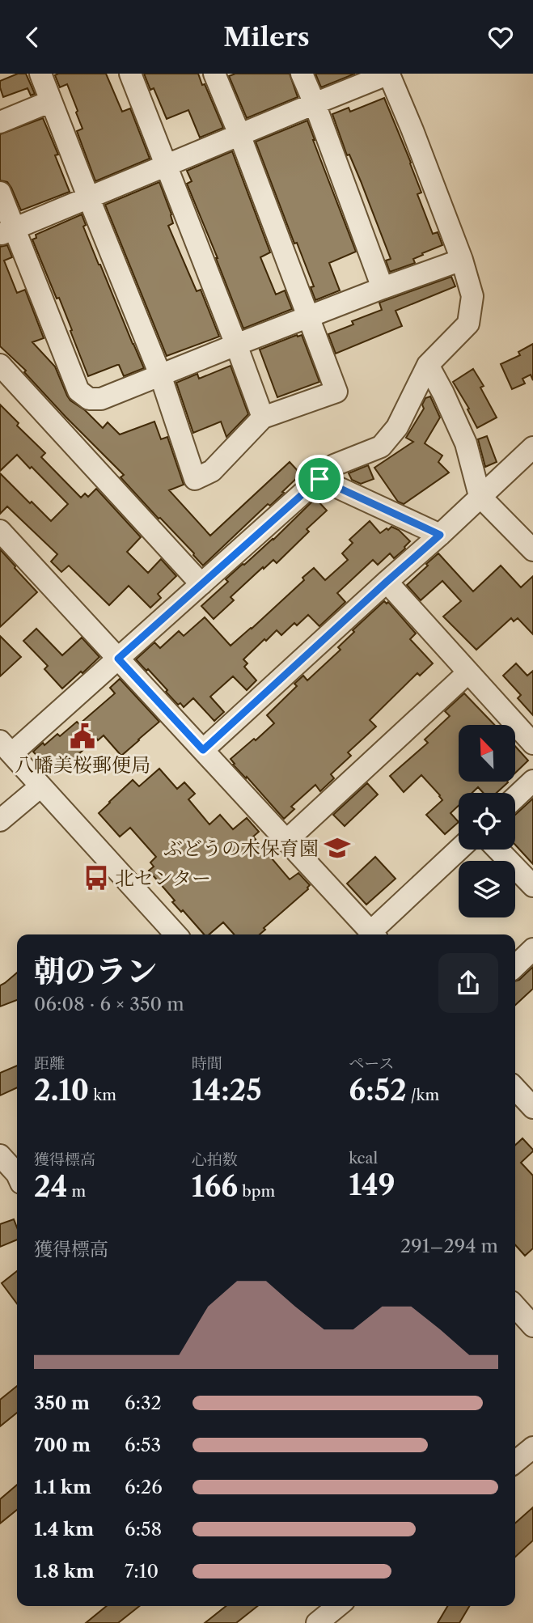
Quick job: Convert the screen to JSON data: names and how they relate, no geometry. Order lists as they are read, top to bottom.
{
  "places": {
    "public building": ["八幡美桜郵便局"],
    "school or university": ["ぶどうの木保育園"],
    "bus stop": ["北センター"]
  },
  "north": "top left",
  "page": {
    "header": "Milers",
    "heading": ["朝のラン", "06:08 · 6 × 350 m"],
    "stats": [
      ["距離", "2.10 km"],
      ["時間", "14:25"],
      ["ペース", "6:52 /km"],
      ["獲得標高", "24 m"],
      ["心拍数", "166 bpm"],
      ["kcal", "149"]
    ],
    "chart": ["獲得標高", "291–294 m"],
    "list": [
      {
        "name": "350 m",
        "note": "6:32"
      },
      {
        "name": "700 m",
        "note": "6:53"
      },
      {
        "name": "1.1 km",
        "note": "6:26"
      },
      {
        "name": "1.4 km",
        "note": "6:58"
      },
      {
        "name": "1.8 km",
        "note": "7:10"
      }
    ]
  }
}
